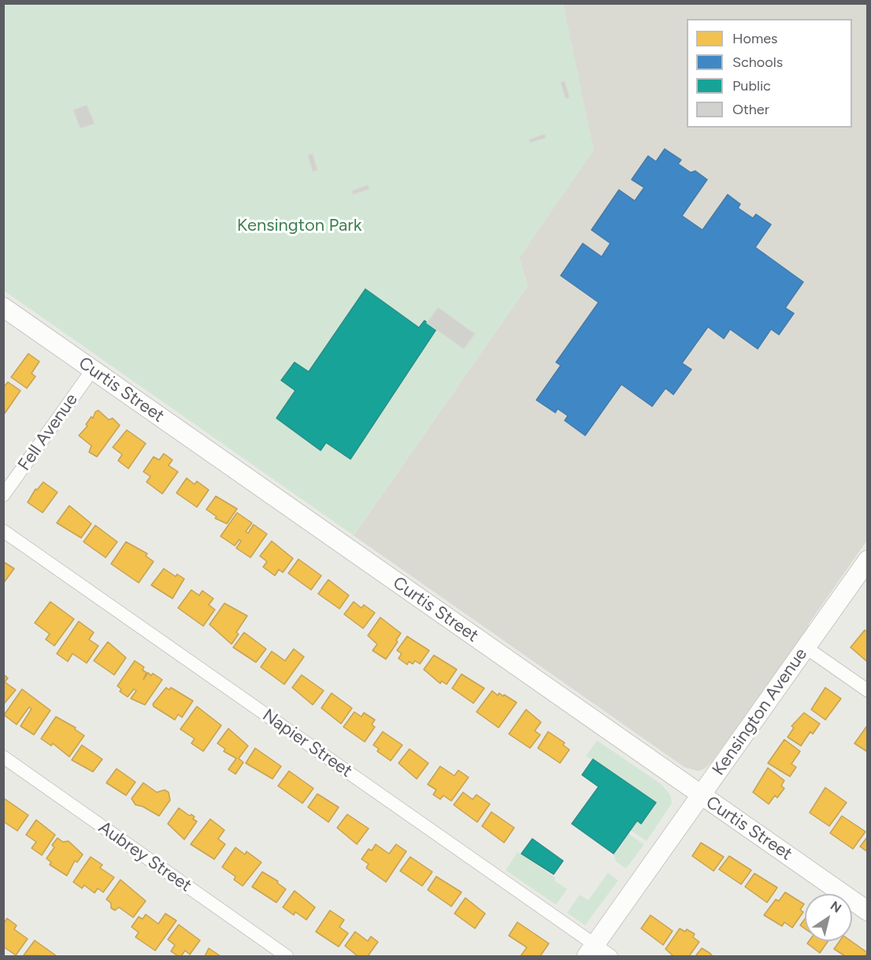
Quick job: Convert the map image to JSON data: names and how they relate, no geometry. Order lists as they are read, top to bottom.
{
  "streets": {
    "street": [
      "Curtis Street",
      "Fell Avenue",
      "Kensington Avenue",
      "Napier Street",
      "Aubrey Street"
    ]
  },
  "crossings": [
    ["Curtis Street", "Fell Avenue"],
    ["Curtis Street", "Kensington Avenue"],
    ["Kensington Avenue", "Napier Street"]
  ],
  "parks": ["Kensington Park"],
  "legend": [
    "Homes",
    "Schools",
    "Public",
    "Other"
  ],
  "north": "top right"
}
